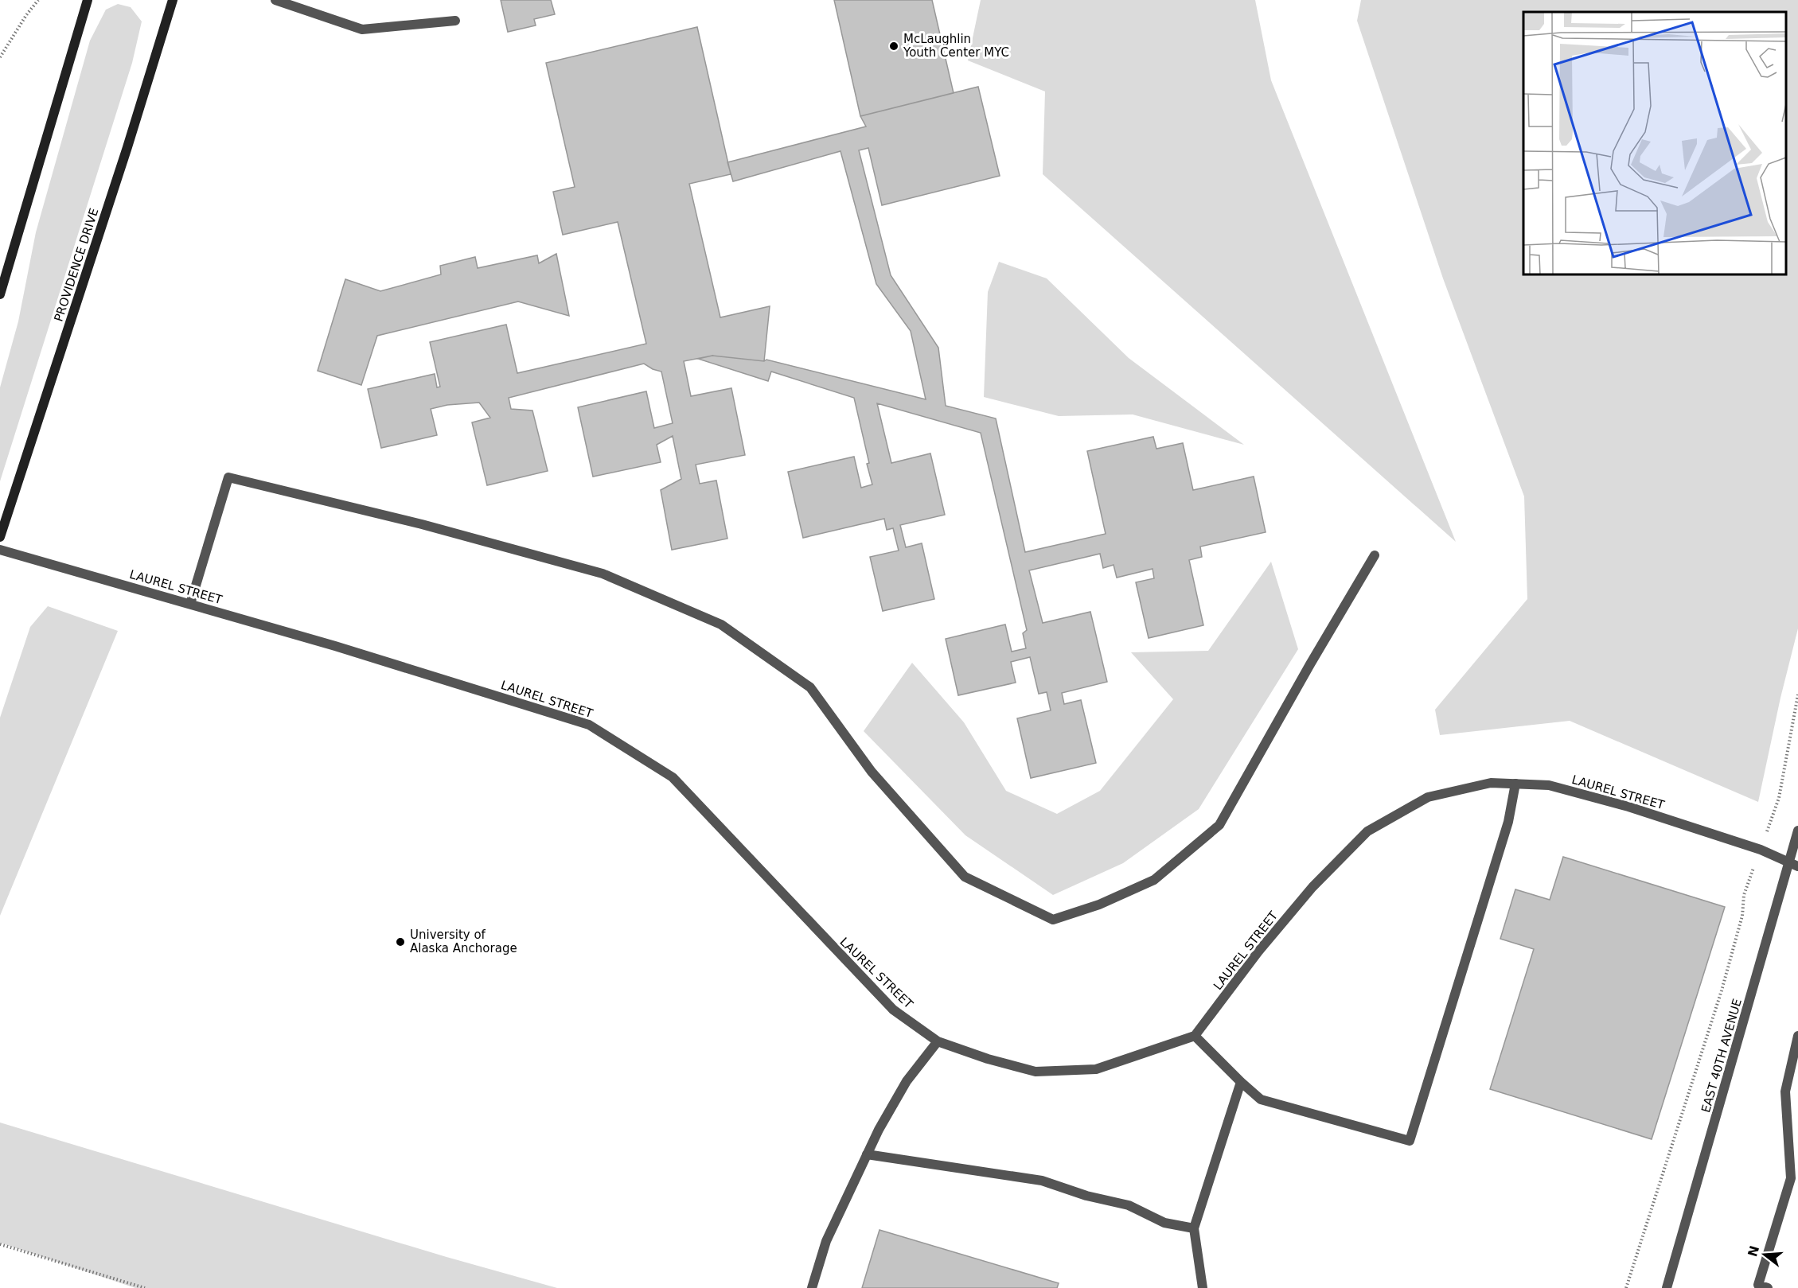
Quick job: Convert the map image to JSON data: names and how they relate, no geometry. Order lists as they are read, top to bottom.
{
  "streets": {
    "main road": ["PROVIDENCE DRIVE"],
    "street": ["LAUREL STREET", "EAST 40TH AVENUE"]
  },
  "crossings": [
    ["LAUREL STREET", "EAST 40TH AVENUE"]
  ],
  "places": ["McLaughlin Youth Center MYC", "University of Alaska Anchorage"],
  "north": "left"
}
